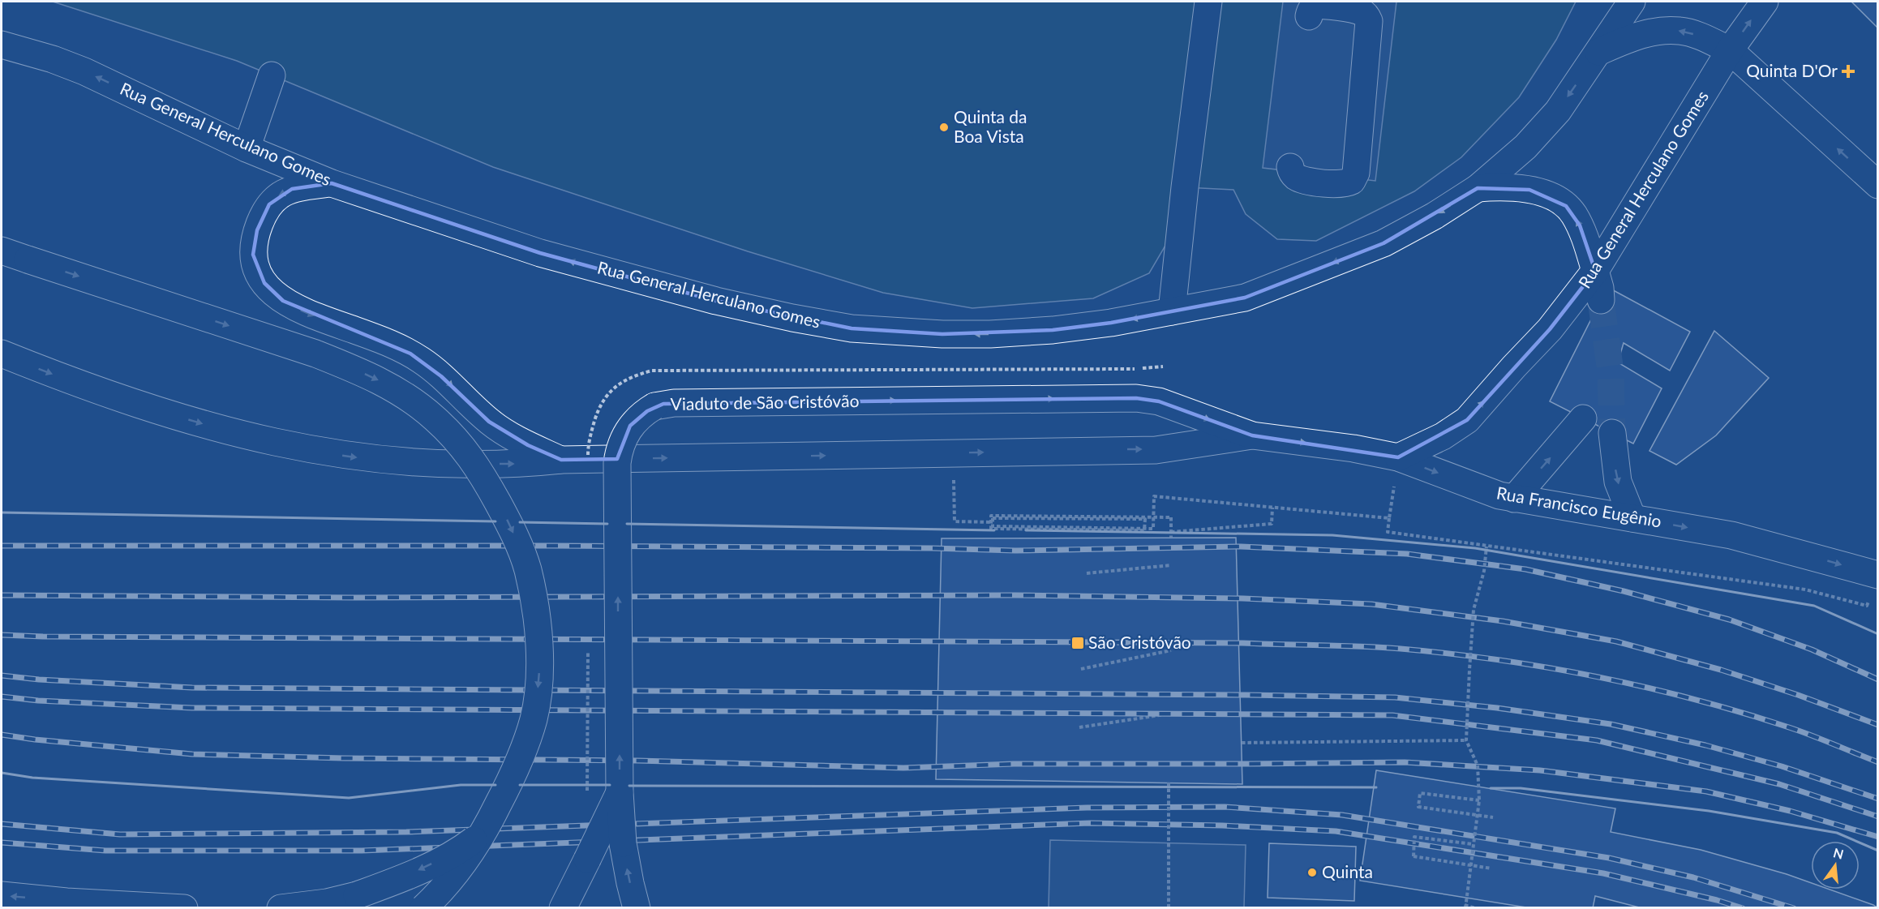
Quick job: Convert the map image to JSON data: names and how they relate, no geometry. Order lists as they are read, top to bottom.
{
  "streets": {
    "main road": ["Rua General Herculano Gomes", "Viaduto de São Cristóvão", "Rua Francisco Eugênio"]
  },
  "crossings": [
    ["Rua General Herculano Gomes", "Rua Francisco Eugênio"],
    ["Viaduto de São Cristóvão", "Rua Francisco Eugênio"]
  ],
  "one_way": ["Rua Francisco Eugênio"],
  "places": {
    "health": ["Quinta D'Or"],
    "other": ["Quinta da Boa Vista", "Quinta"],
    "transit": ["São Cristóvão"]
  },
  "north": "top"
}
